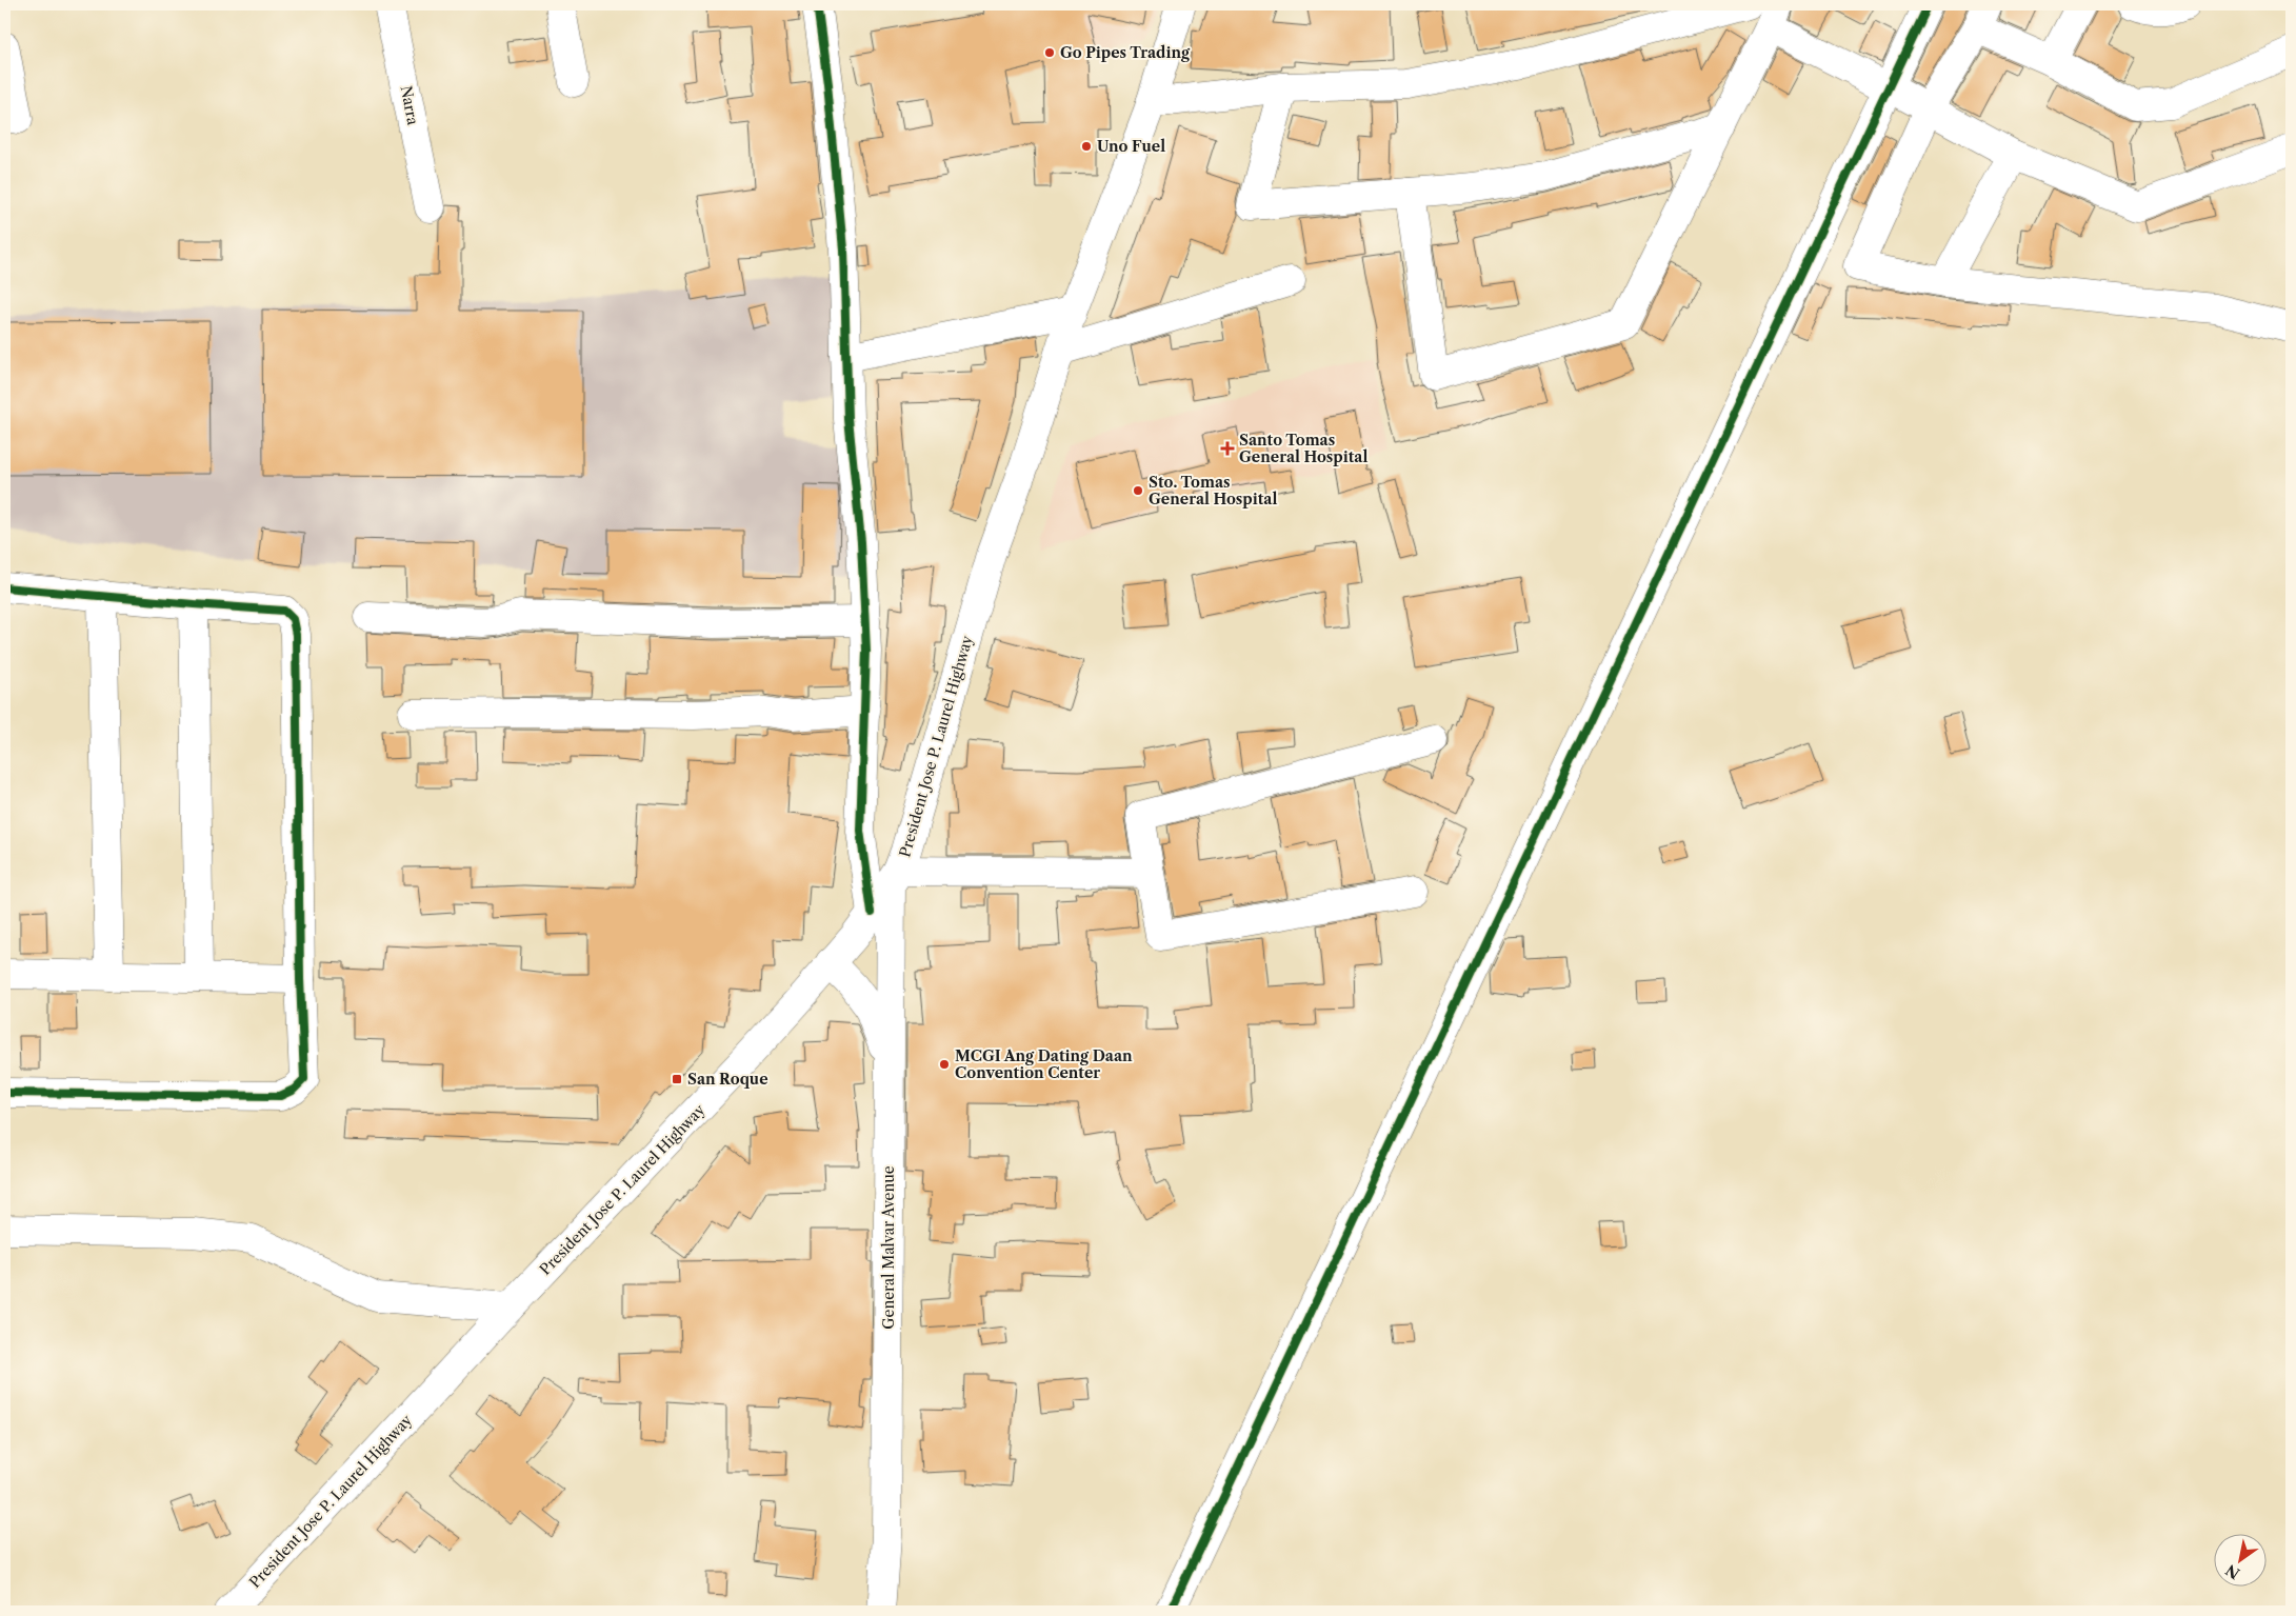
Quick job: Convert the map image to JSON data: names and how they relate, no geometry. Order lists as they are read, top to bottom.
{
  "streets": {
    "main road": ["Narra", "President Jose P. Laurel Highway", "General Malvar Avenue"]
  },
  "crossings": [
    ["President Jose P. Laurel Highway", "General Malvar Avenue"]
  ],
  "places": {
    "other": [
      "Go Pipes Trading",
      "Uno Fuel",
      "Sto. Tomas General Hospital",
      "MCGI Ang Dating Daan Convention Center"
    ],
    "health": ["Santo Tomas General Hospital"],
    "transit": ["San Roque"]
  },
  "north": "bottom left"
}
